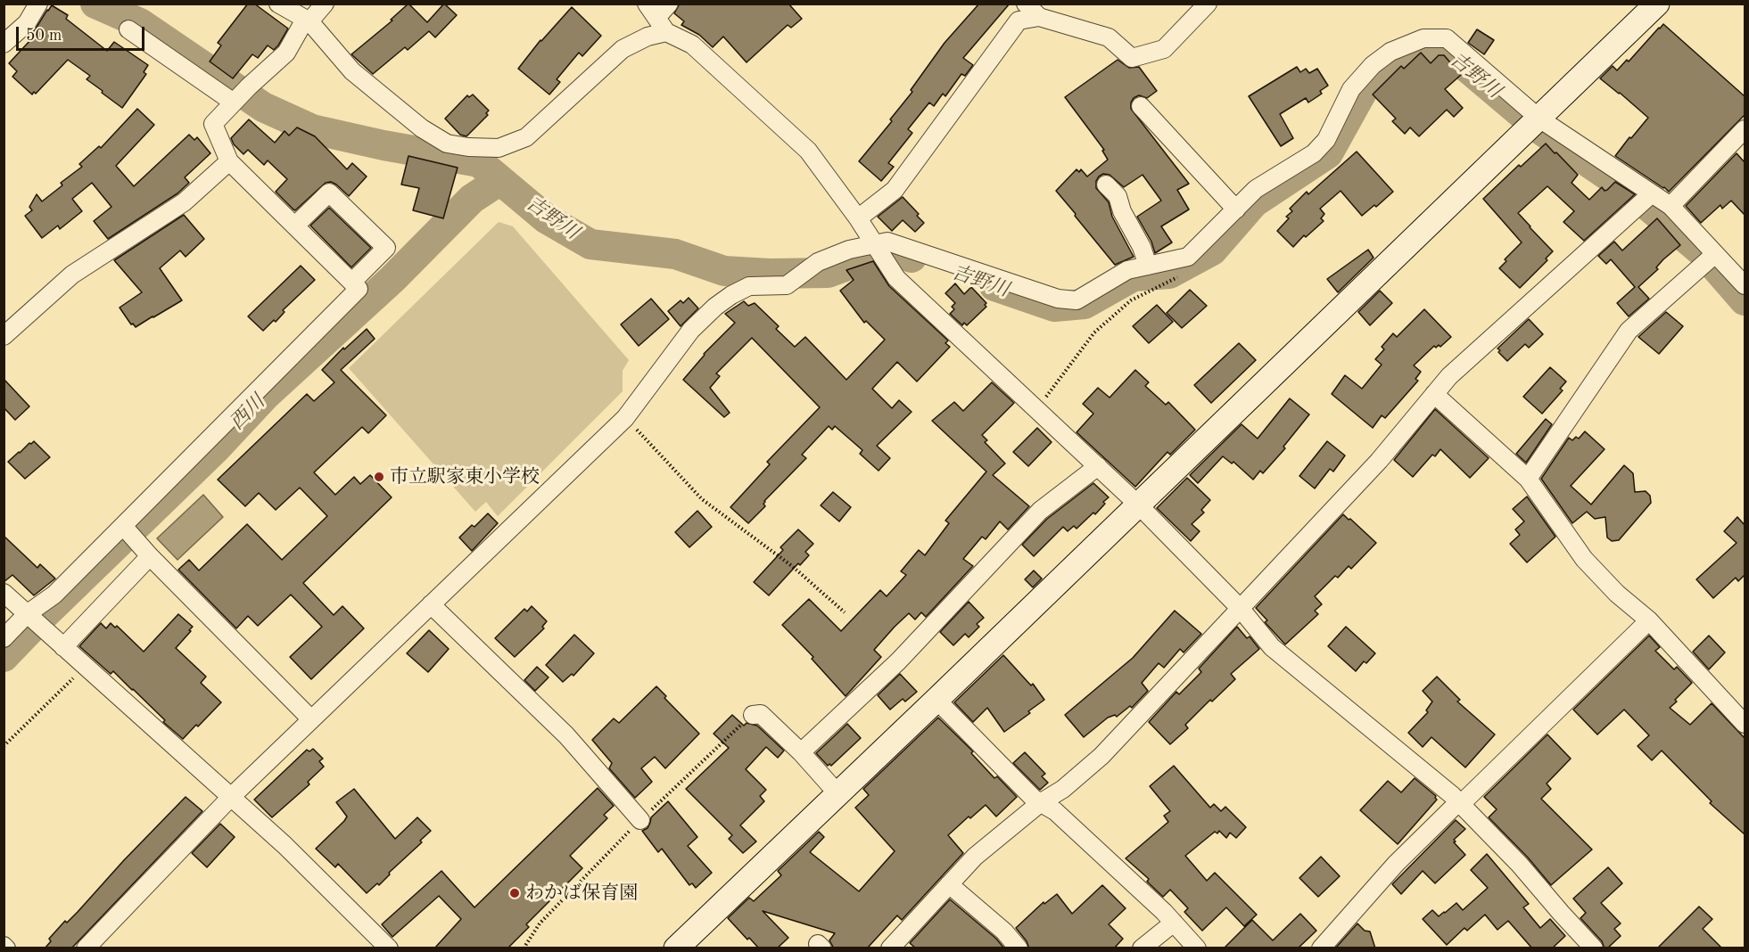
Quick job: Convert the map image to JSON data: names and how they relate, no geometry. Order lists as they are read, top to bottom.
{
  "water": ["吉野川", "西川"],
  "places": ["市立駅家東小学校", "わかば保育園"],
  "scale_bar": "50 m"
}
